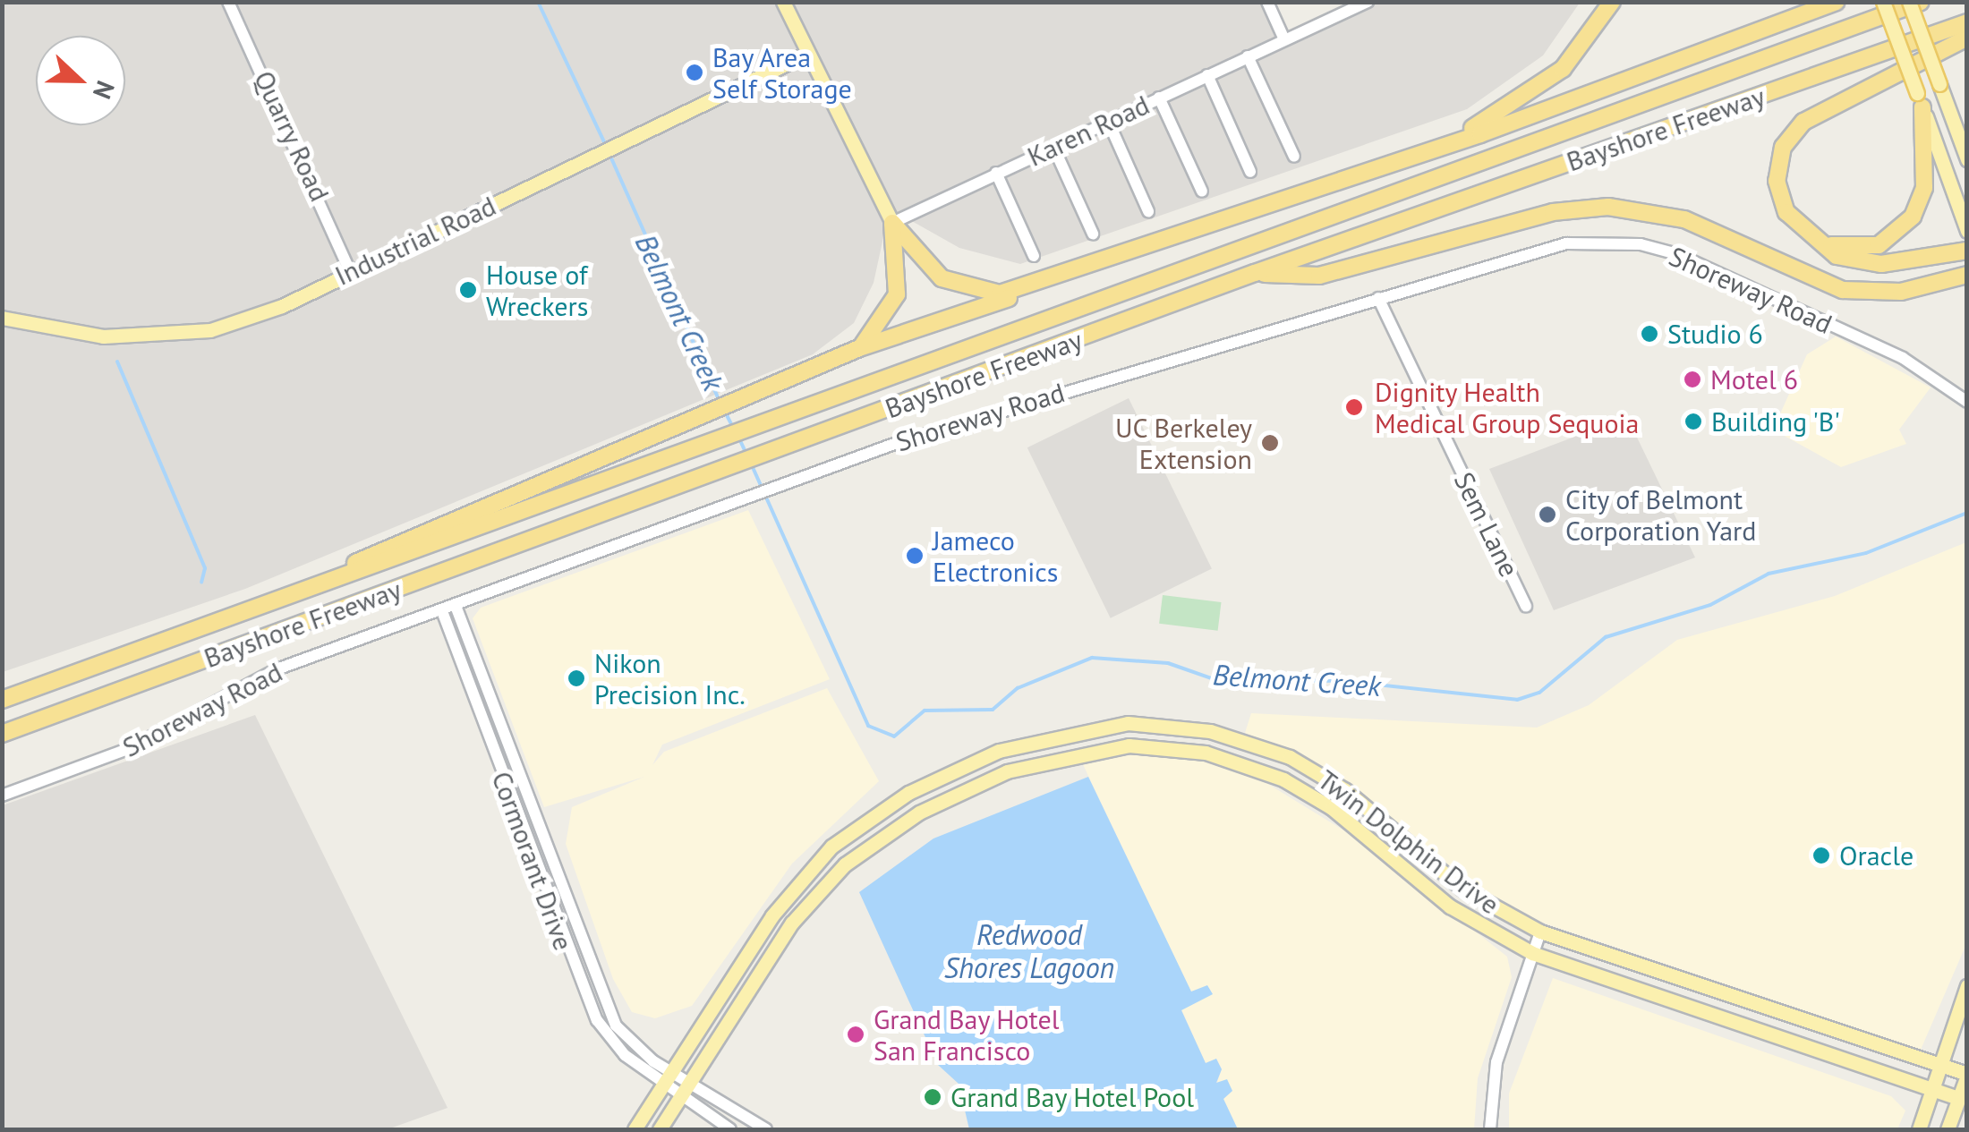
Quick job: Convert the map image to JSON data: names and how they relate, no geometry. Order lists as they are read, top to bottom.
{
  "streets": {
    "highway": ["Bayshore Freeway"],
    "main road": ["Industrial Road", "Twin Dolphin Drive"],
    "street": [
      "Karen Road",
      "Quarry Road",
      "Shoreway Road",
      "Sem Lane",
      "Cormorant Drive"
    ]
  },
  "crossings": [
    ["Quarry Road", "Industrial Road"],
    ["Shoreway Road", "Sem Lane"],
    ["Shoreway Road", "Cormorant Drive"],
    ["Twin Dolphin Drive", "Cormorant Drive"]
  ],
  "water": ["Belmont Creek", "Redwood Shores Lagoon"],
  "places": [
    "Bay Area Self Storage",
    "House of Wreckers",
    "Studio 6",
    "Motel 6",
    "Dignity Health Medical Group Sequoia",
    "Building 'B'",
    "UC Berkeley Extension",
    "City of Belmont Corporation Yard",
    "Jameco Electronics",
    "Nikon Precision Inc.",
    "Oracle",
    "Grand Bay Hotel San Francisco",
    "Grand Bay Hotel Pool"
  ],
  "north": "right"
}
